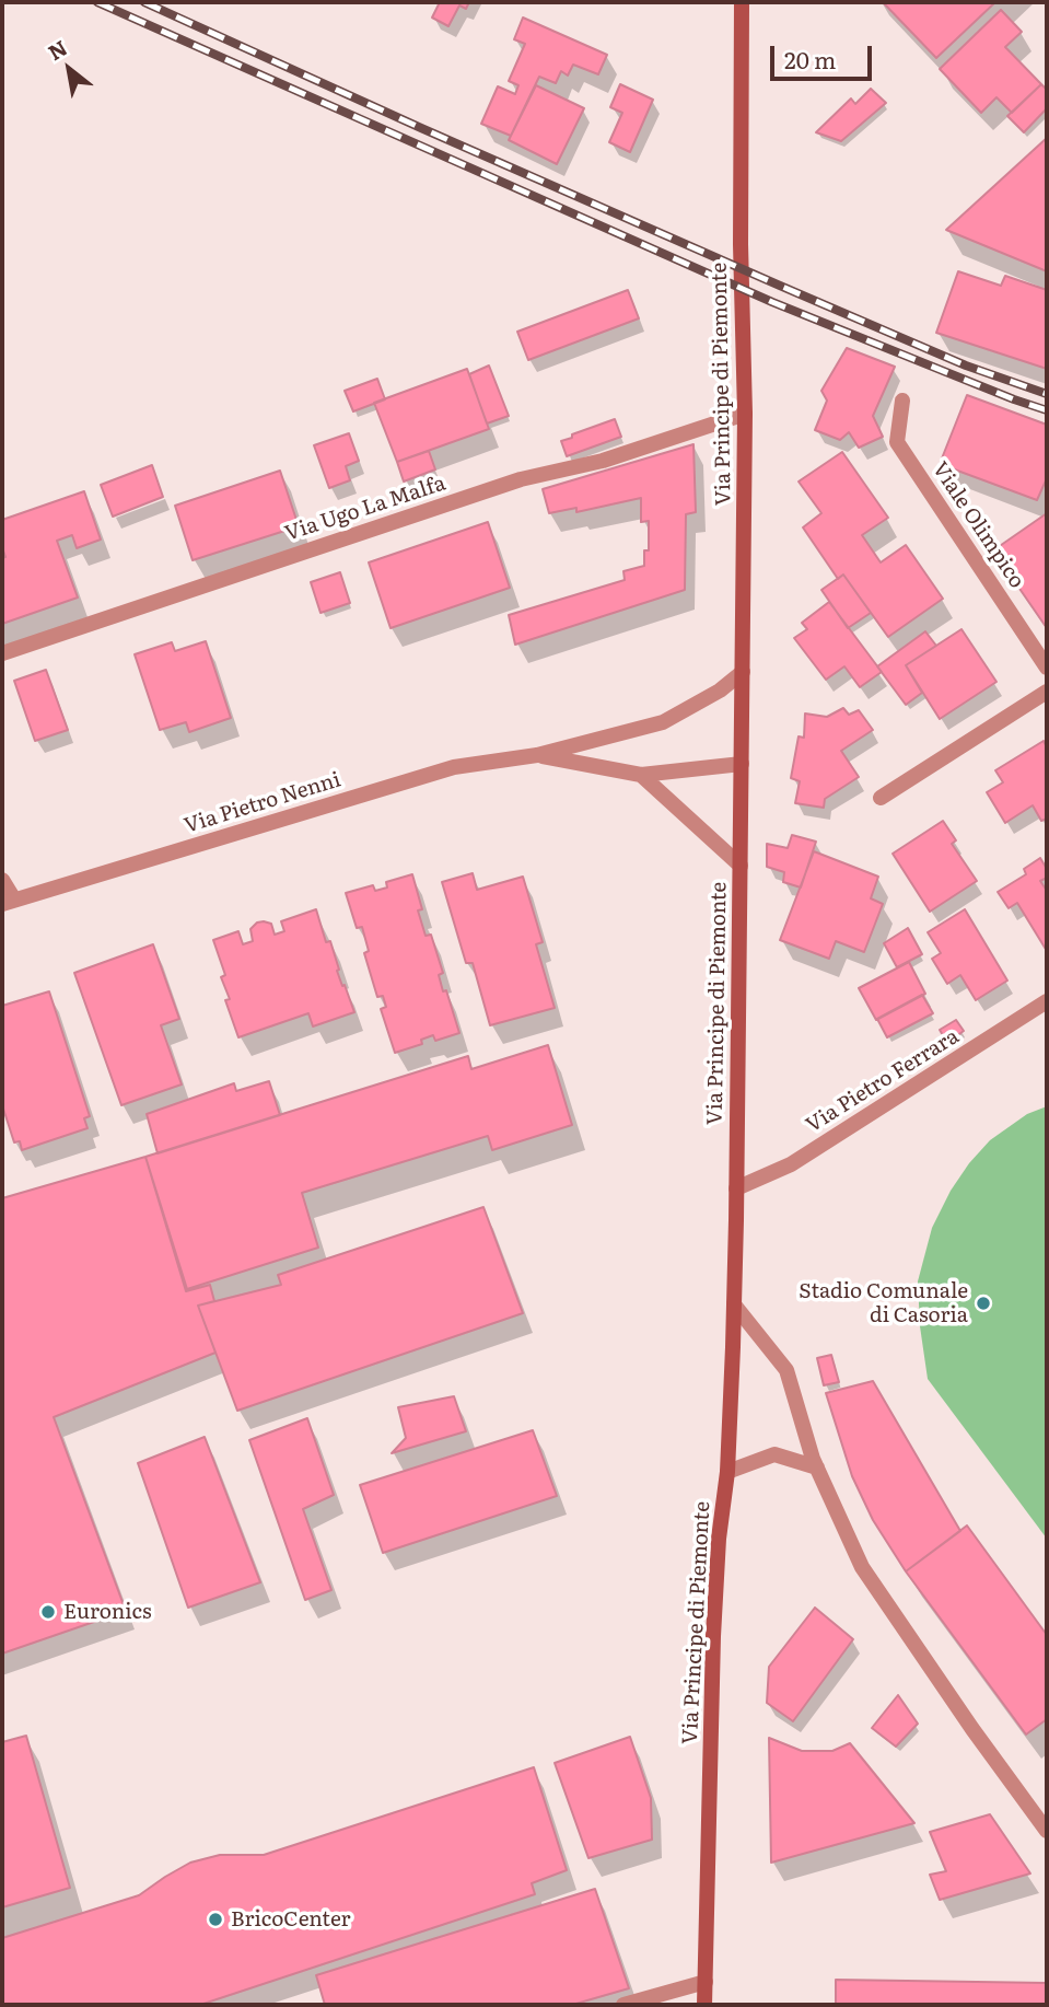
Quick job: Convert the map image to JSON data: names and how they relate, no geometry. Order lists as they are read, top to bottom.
{
  "streets": {
    "main road": ["Via Principe di Piemonte"],
    "street": [
      "Via Ugo La Malfa",
      "Viale Olimpico",
      "Via Pietro Nenni",
      "Via Pietro Ferrara"
    ]
  },
  "crossings": [
    ["Via Principe di Piemonte", "Via Ugo La Malfa"],
    ["Via Principe di Piemonte", "Via Pietro Ferrara"]
  ],
  "places": ["Stadio Comunale di Casoria", "Euronics", "BricoCenter"],
  "scale_bar": "20 m",
  "north": "top left"
}
